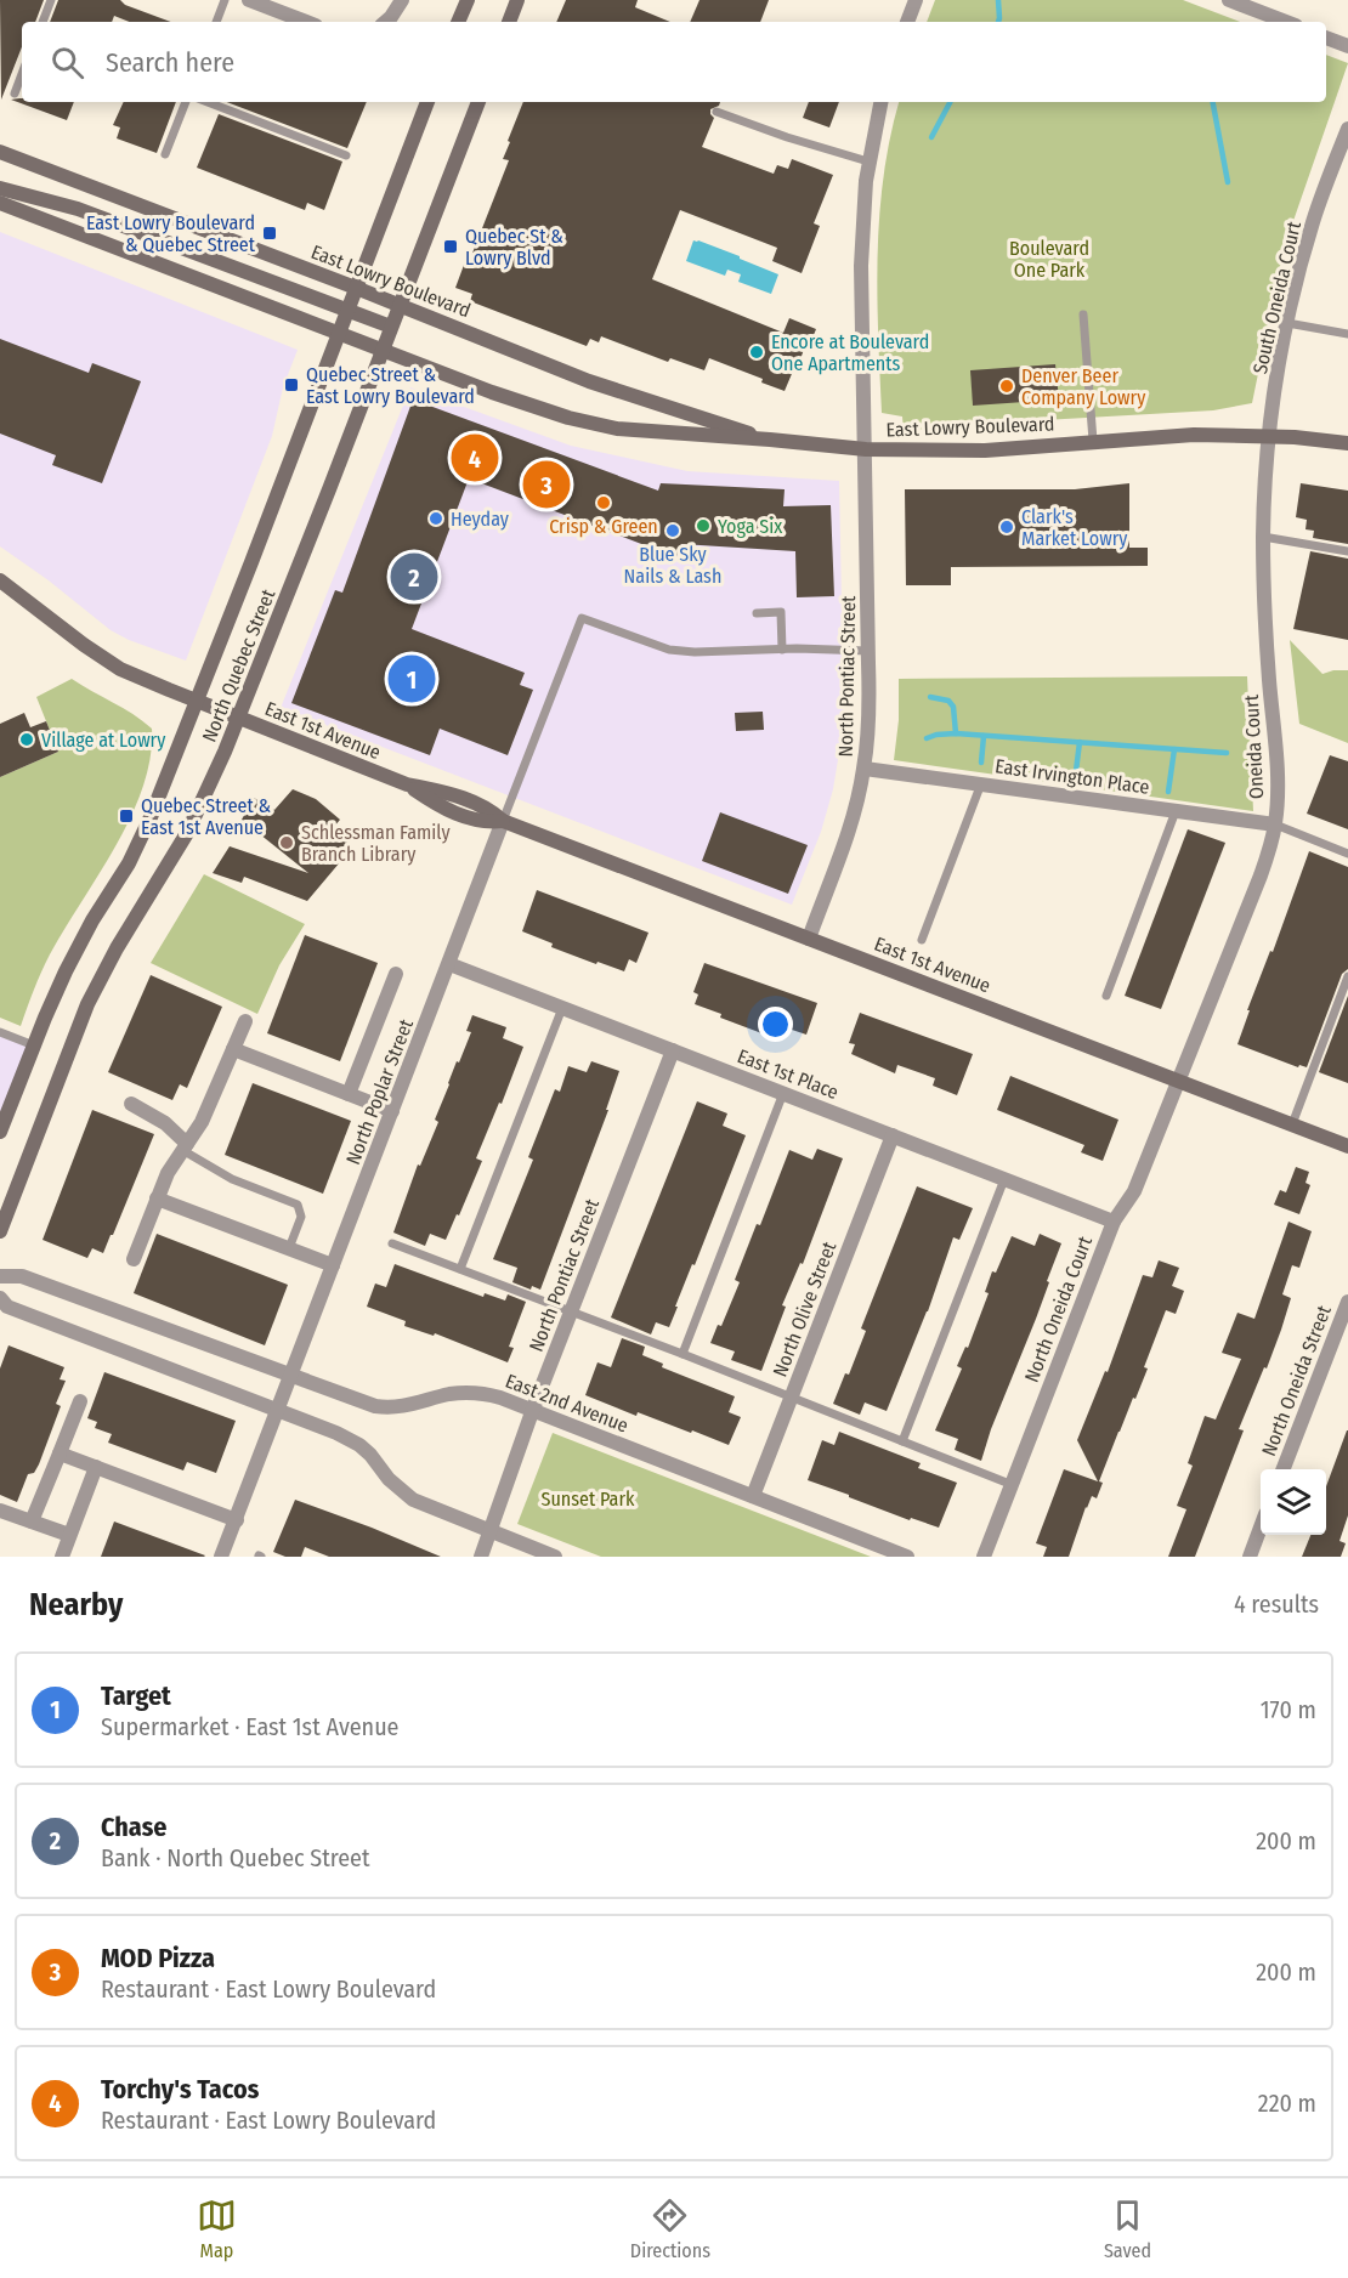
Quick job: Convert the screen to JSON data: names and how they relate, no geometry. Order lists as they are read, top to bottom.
{
  "streets": {
    "main road": ["East Lowry Boulevard", "North Quebec Street", "East 1st Avenue"],
    "street": [
      "South Oneida Court",
      "North Pontiac Street",
      "Oneida Court",
      "East Irvington Place",
      "East 1st Place",
      "North Poplar Street",
      "North Olive Street",
      "North Oneida Court",
      "North Oneida Street",
      "East 2nd Avenue"
    ]
  },
  "crossings": [
    ["East Lowry Boulevard", "South Oneida Court"],
    ["East Lowry Boulevard", "North Quebec Street"],
    ["East Lowry Boulevard", "North Pontiac Street"],
    ["East Lowry Boulevard", "Oneida Court"],
    ["South Oneida Court", "Oneida Court"],
    ["North Quebec Street", "East 1st Avenue"],
    ["North Pontiac Street", "East 1st Avenue"],
    ["North Pontiac Street", "East Irvington Place"],
    ["North Pontiac Street", "East 1st Place"],
    ["North Pontiac Street", "East 2nd Avenue"],
    ["East 1st Avenue", "Oneida Court"],
    ["East 1st Avenue", "North Poplar Street"],
    ["East 1st Avenue", "North Oneida Court"],
    ["Oneida Court", "East Irvington Place"],
    ["Oneida Court", "North Oneida Court"],
    ["East 1st Place", "North Poplar Street"],
    ["East 1st Place", "North Olive Street"],
    ["East 1st Place", "North Oneida Court"],
    ["North Poplar Street", "East 2nd Avenue"],
    ["North Olive Street", "East 2nd Avenue"]
  ],
  "parks": ["Boulevard One Park", "Sunset Park"],
  "places": {
    "transit": [
      "East Lowry Boulevard & Quebec Street",
      "Quebec St & Lowry Blvd",
      "Quebec Street & East Lowry Boulevard",
      "Quebec Street & East 1st Avenue"
    ],
    "other": [
      "Encore at Boulevard One Apartments",
      "Denver Beer Company Lowry",
      "Crisp & Green",
      "Heyday",
      "Yoga Six",
      "Clark's Market Lowry",
      "Blue Sky Nails & Lash",
      "Village at Lowry",
      "Schlessman Family Branch Library"
    ]
  },
  "page": {
    "search": "Search here",
    "pins": [
      "4",
      "3",
      "2",
      "1"
    ],
    "heading": ["Nearby", "4 results"],
    "list": [
      {
        "mark": "1",
        "name": "Target",
        "note": "Supermarket · East 1st Avenue",
        "value": "170 m"
      },
      {
        "mark": "2",
        "name": "Chase",
        "note": "Bank · North Quebec Street",
        "value": "200 m"
      },
      {
        "mark": "3",
        "name": "MOD Pizza",
        "note": "Restaurant · East Lowry Boulevard",
        "value": "200 m"
      },
      {
        "mark": "4",
        "name": "Torchy's Tacos",
        "note": "Restaurant · East Lowry Boulevard",
        "value": "220 m"
      }
    ],
    "nav": ["Map", "Directions", "Saved"]
  }
}
